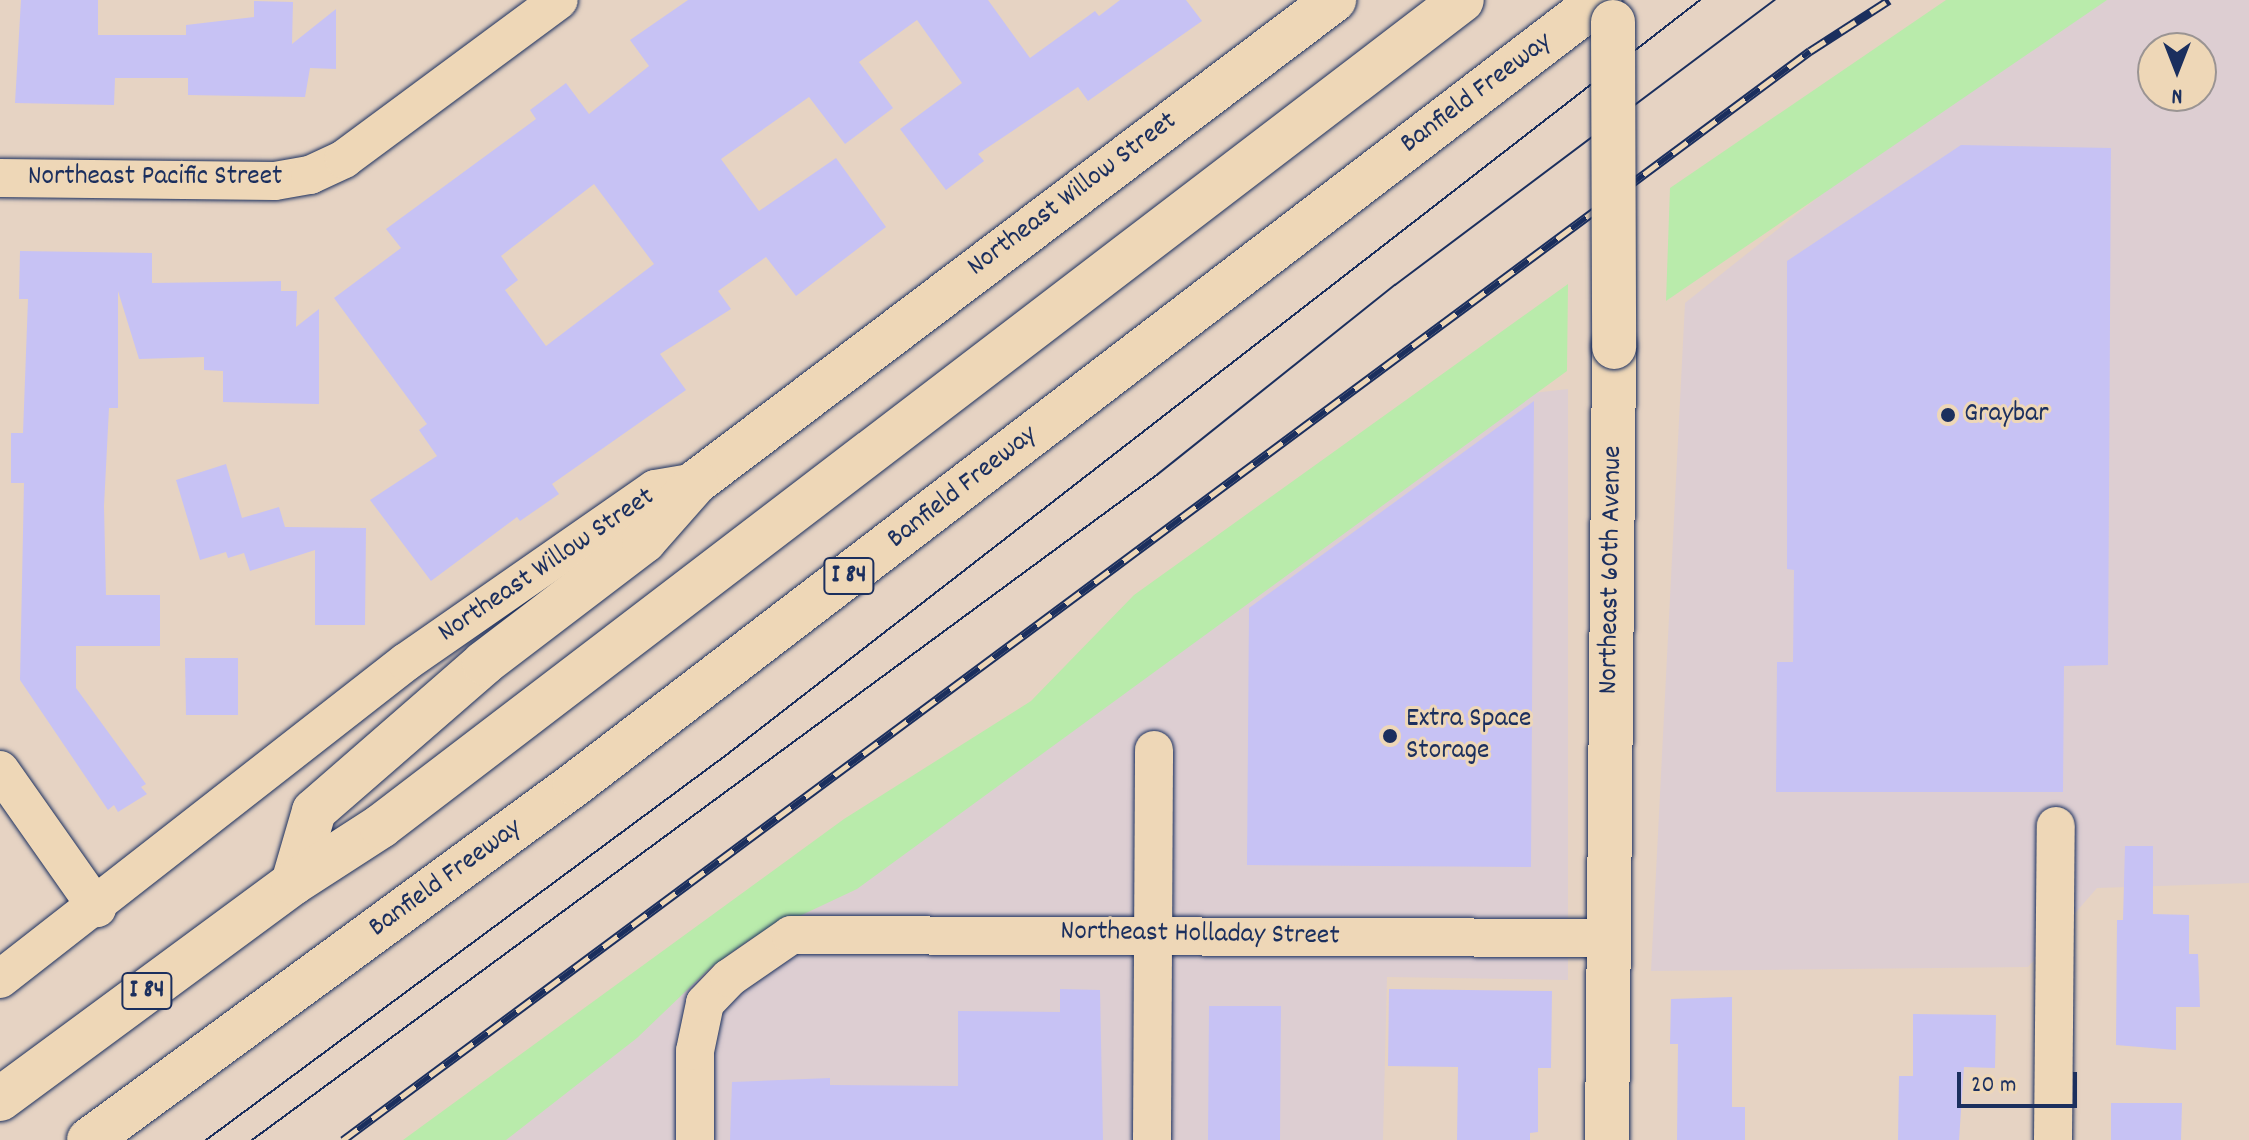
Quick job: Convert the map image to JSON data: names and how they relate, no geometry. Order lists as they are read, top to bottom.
{
  "streets": {
    "main road": [
      "Banfield Freeway",
      "Northeast Willow Street",
      "Northeast 60th Avenue",
      "I 84"
    ],
    "street": ["Northeast Pacific Street", "Northeast Holladay Street"]
  },
  "crossings": [
    ["Northeast 60th Avenue", "Northeast Holladay Street"]
  ],
  "places": ["Graybar", "Extra Space Storage"],
  "scale_bar": "20 m",
  "north": "bottom"
}
